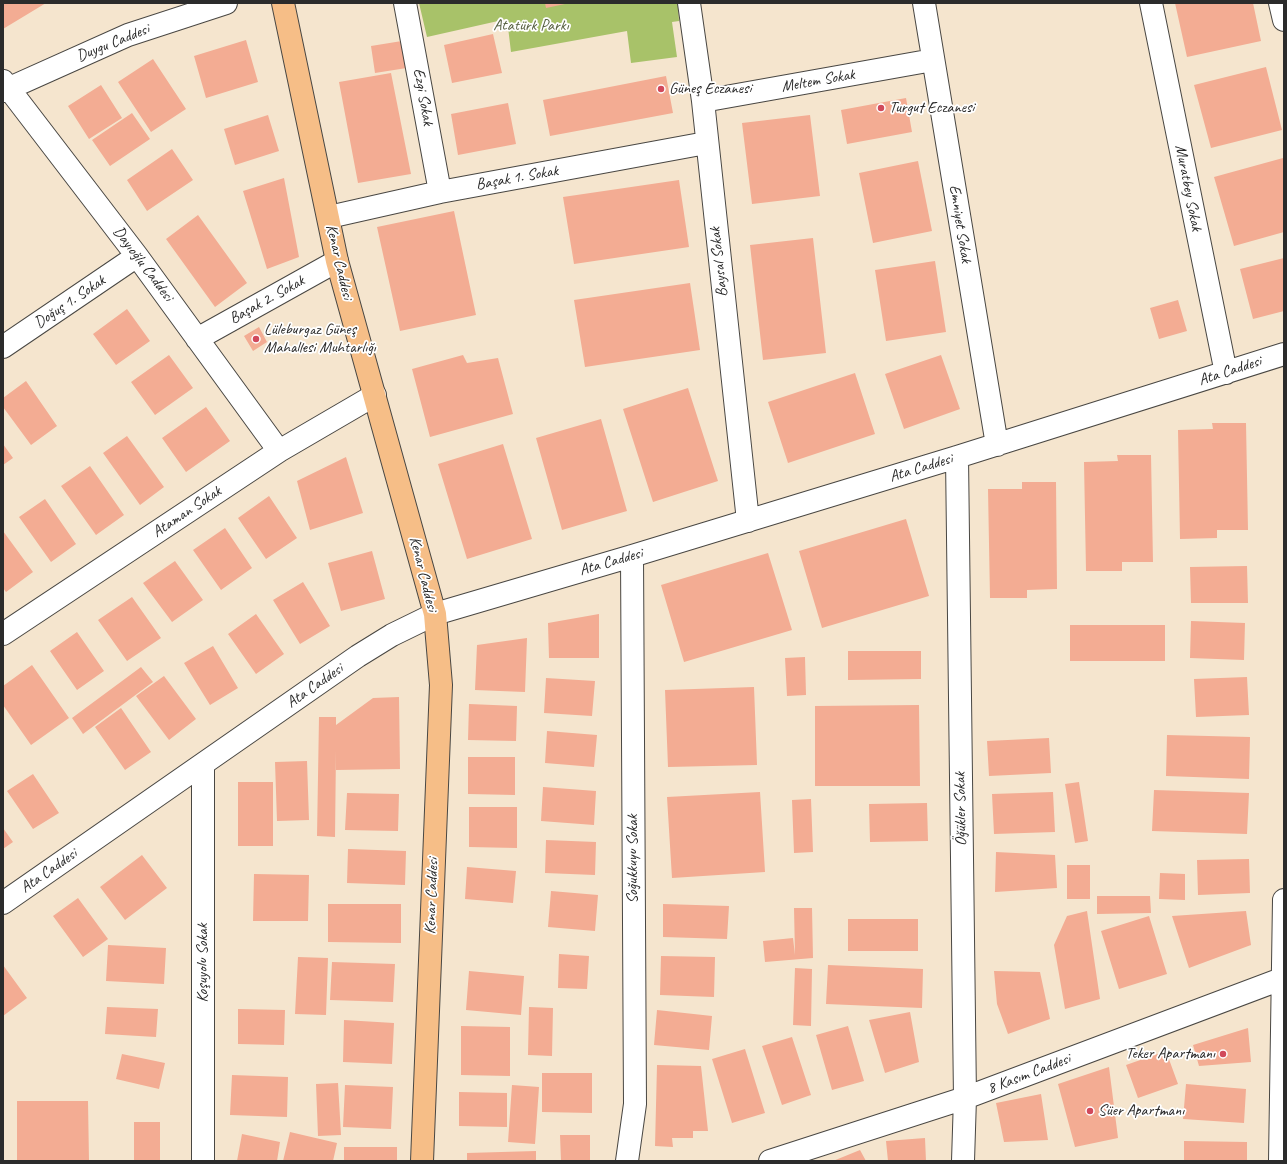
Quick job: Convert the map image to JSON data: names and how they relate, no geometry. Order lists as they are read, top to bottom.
{
  "streets": {
    "main road": ["Kenar Caddesi"],
    "street": [
      "Duygu Caddesi",
      "Meltem Sokak",
      "Ezgi Sokak",
      "Başak 1. Sokak",
      "Muratbey Sokak",
      "Emniyet Sokak",
      "Baysal Sokak",
      "Dayıoğlu Caddesi",
      "Başak 2. Sokak",
      "Doğuş 1. Sokak",
      "Ata Caddesi",
      "Ataman Sokak",
      "Öğükler Sokak",
      "Soğukkuyu Sokak",
      "Koşuyolu Sokak",
      "8 Kasım Caddesi"
    ]
  },
  "crossings": [
    ["Duygu Caddesi", "Dayıoğlu Caddesi"],
    ["Meltem Sokak", "Emniyet Sokak"],
    ["Meltem Sokak", "Baysal Sokak"],
    ["Ezgi Sokak", "Başak 1. Sokak"],
    ["Başak 1. Sokak", "Kenar Caddesi"],
    ["Başak 1. Sokak", "Baysal Sokak"],
    ["Muratbey Sokak", "Ata Caddesi"],
    ["Emniyet Sokak", "Ata Caddesi"],
    ["Kenar Caddesi", "Başak 2. Sokak"],
    ["Kenar Caddesi", "Ata Caddesi"],
    ["Kenar Caddesi", "Ataman Sokak"],
    ["Baysal Sokak", "Ata Caddesi"],
    ["Dayıoğlu Caddesi", "Başak 2. Sokak"],
    ["Dayıoğlu Caddesi", "Doğuş 1. Sokak"],
    ["Dayıoğlu Caddesi", "Ataman Sokak"],
    ["Ata Caddesi", "Öğükler Sokak"],
    ["Ata Caddesi", "Soğukkuyu Sokak"],
    ["Ata Caddesi", "Koşuyolu Sokak"],
    ["Öğükler Sokak", "8 Kasım Caddesi"]
  ],
  "parks": ["Atatürk Parkı"],
  "places": [
    "Güneş Eczanesi",
    "Turgut Eczanesi",
    "Lüleburgaz Güneş Mahallesi Muhtarlığı",
    "Teker Apartmanı",
    "Süer Apartmanı"
  ]
}
